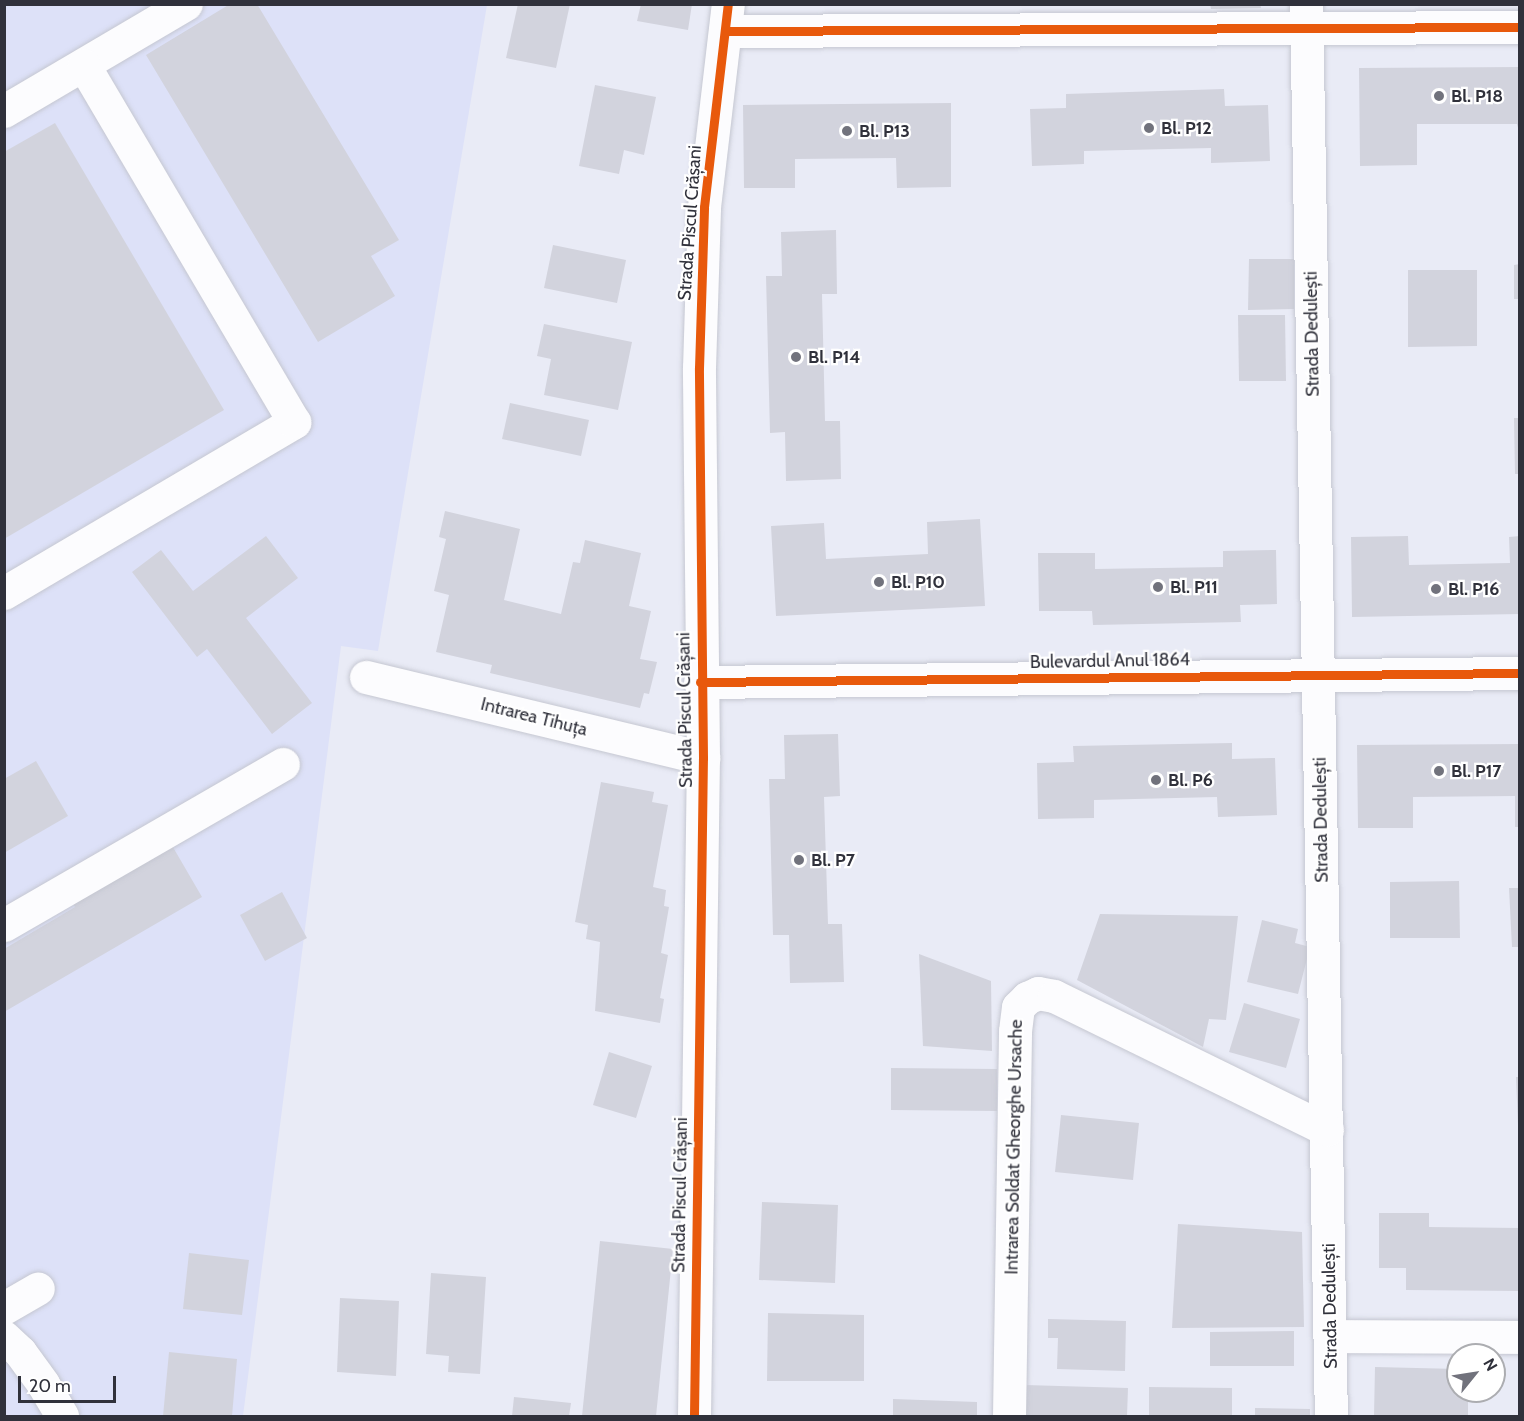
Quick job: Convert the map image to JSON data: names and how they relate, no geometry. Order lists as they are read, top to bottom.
{
  "streets": {
    "street": [
      "Strada Piscul Crășani",
      "Strada Dedulești",
      "Bulevardul Anul 1864",
      "Intrarea Tihuța",
      "Intrarea Soldat Gheorghe Ursache"
    ]
  },
  "crossings": [
    ["Strada Piscul Crășani", "Bulevardul Anul 1864"],
    ["Strada Piscul Crășani", "Intrarea Tihuța"],
    ["Strada Dedulești", "Bulevardul Anul 1864"],
    ["Strada Dedulești", "Intrarea Soldat Gheorghe Ursache"]
  ],
  "places": [
    "Bl. P18",
    "Bl. P12",
    "Bl. P13",
    "Bl. P14",
    "Bl. P10",
    "Bl. P11",
    "Bl. P16",
    "Bl. P17",
    "Bl. P6",
    "Bl. P7"
  ],
  "scale_bar": "20 m",
  "north": "top right"
}
